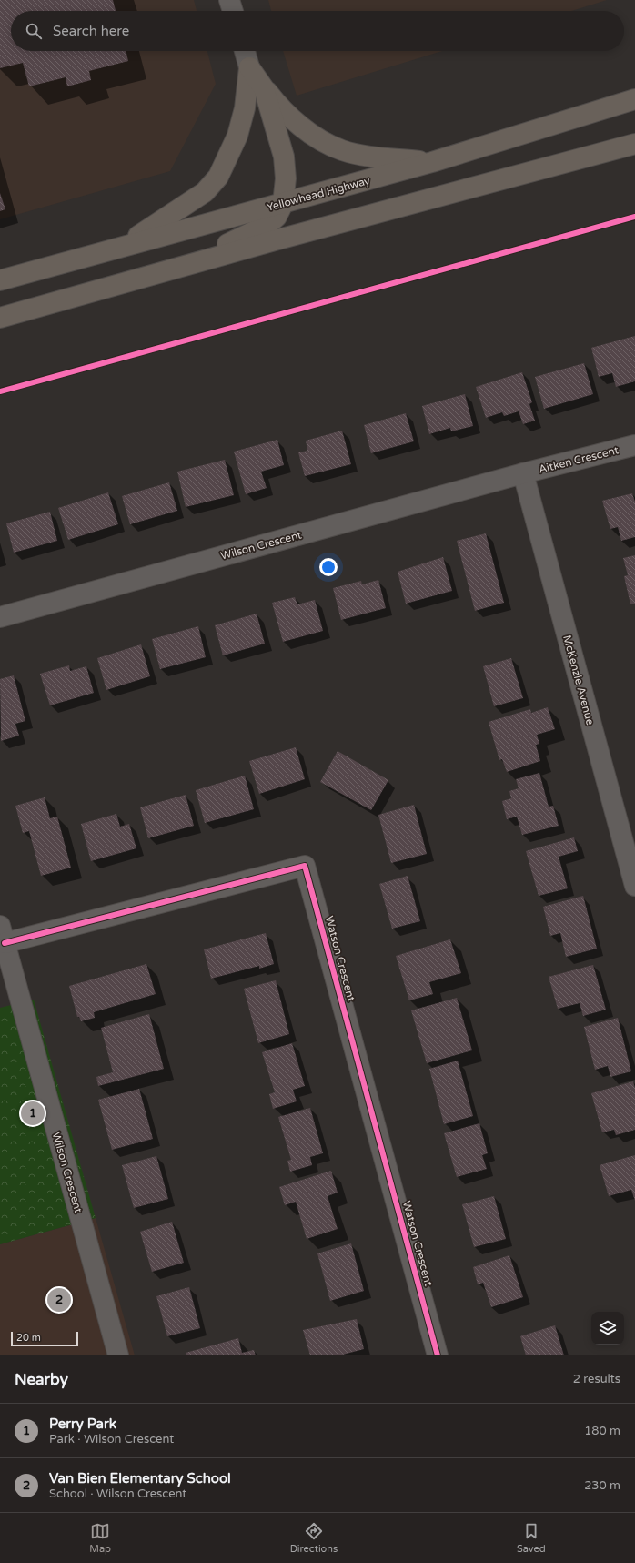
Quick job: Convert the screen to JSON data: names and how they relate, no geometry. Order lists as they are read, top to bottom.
{
  "streets": {
    "highway": ["Yellowhead Highway"],
    "street": [
      "Aitken Crescent",
      "Wilson Crescent",
      "McKenzie Avenue",
      "Watson Crescent"
    ]
  },
  "crossings": [
    ["Aitken Crescent", "Wilson Crescent"],
    ["Aitken Crescent", "McKenzie Avenue"],
    ["Wilson Crescent", "McKenzie Avenue"],
    ["Wilson Crescent", "Watson Crescent"]
  ],
  "scale_bar": "20 m",
  "page": {
    "search": "Search here",
    "pins": ["1", "2"],
    "scale": "20 m",
    "heading": ["Nearby", "2 results"],
    "list": [
      {
        "mark": "1",
        "name": "Perry Park",
        "note": "Park · Wilson Crescent",
        "value": "180 m"
      },
      {
        "mark": "2",
        "name": "Van Bien Elementary School",
        "note": "School · Wilson Crescent",
        "value": "230 m"
      }
    ],
    "nav": ["Map", "Directions", "Saved"]
  }
}
